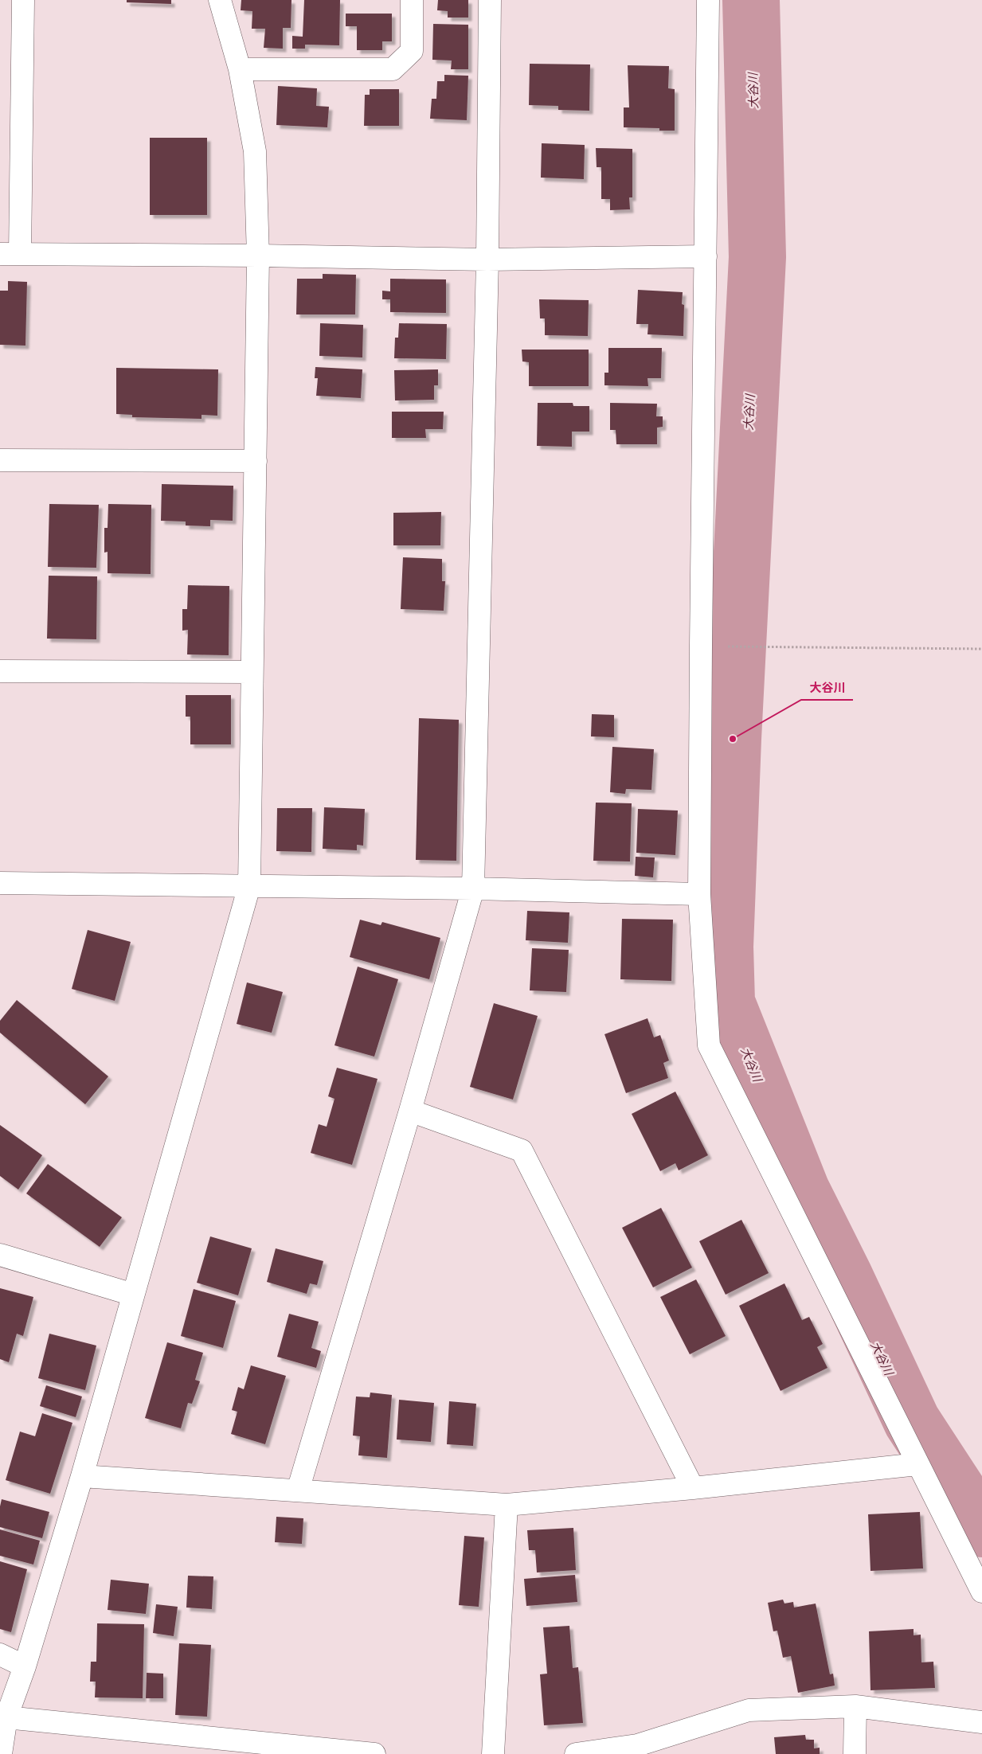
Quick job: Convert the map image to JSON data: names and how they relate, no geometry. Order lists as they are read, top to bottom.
{
  "water": ["大谷川"],
  "places": ["大谷川"]
}
